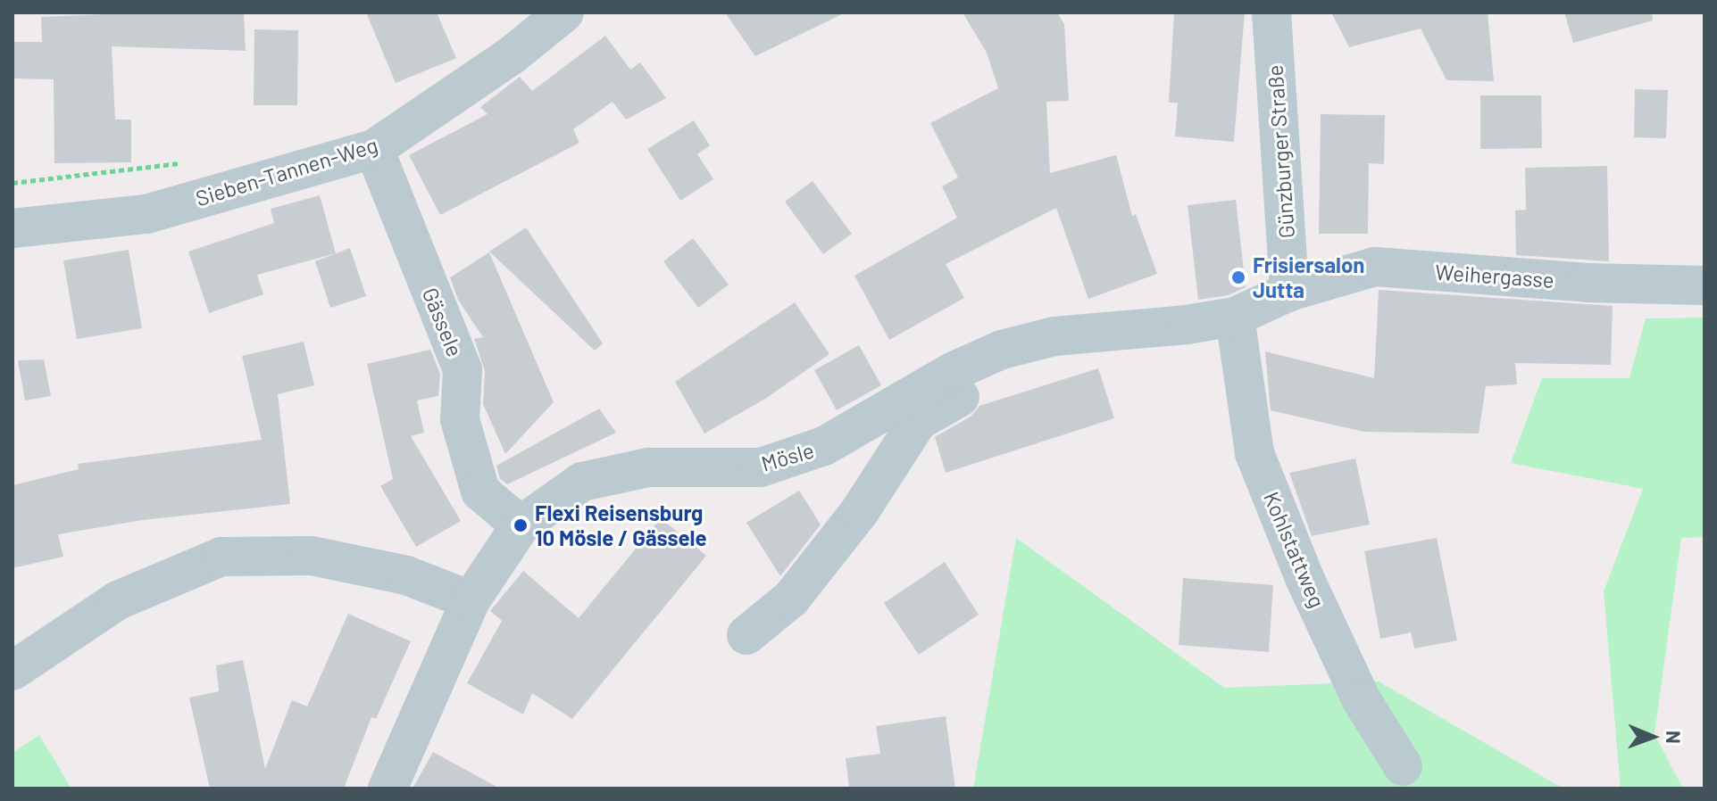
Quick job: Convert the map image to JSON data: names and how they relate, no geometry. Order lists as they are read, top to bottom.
{
  "streets": {
    "street": [
      "Günzburger Straße",
      "Sieben-Tannen-Weg",
      "Weihergasse",
      "Gässele",
      "Mösle",
      "Kohlstattweg"
    ]
  },
  "crossings": [
    ["Günzburger Straße", "Weihergasse"],
    ["Günzburger Straße", "Mösle"],
    ["Sieben-Tannen-Weg", "Gässele"],
    ["Weihergasse", "Mösle"],
    ["Gässele", "Mösle"],
    ["Mösle", "Kohlstattweg"]
  ],
  "places": ["Frisiersalon Jutta", "Flexi Reisensburg 10 Mösle / Gässele"],
  "north": "right"
}
